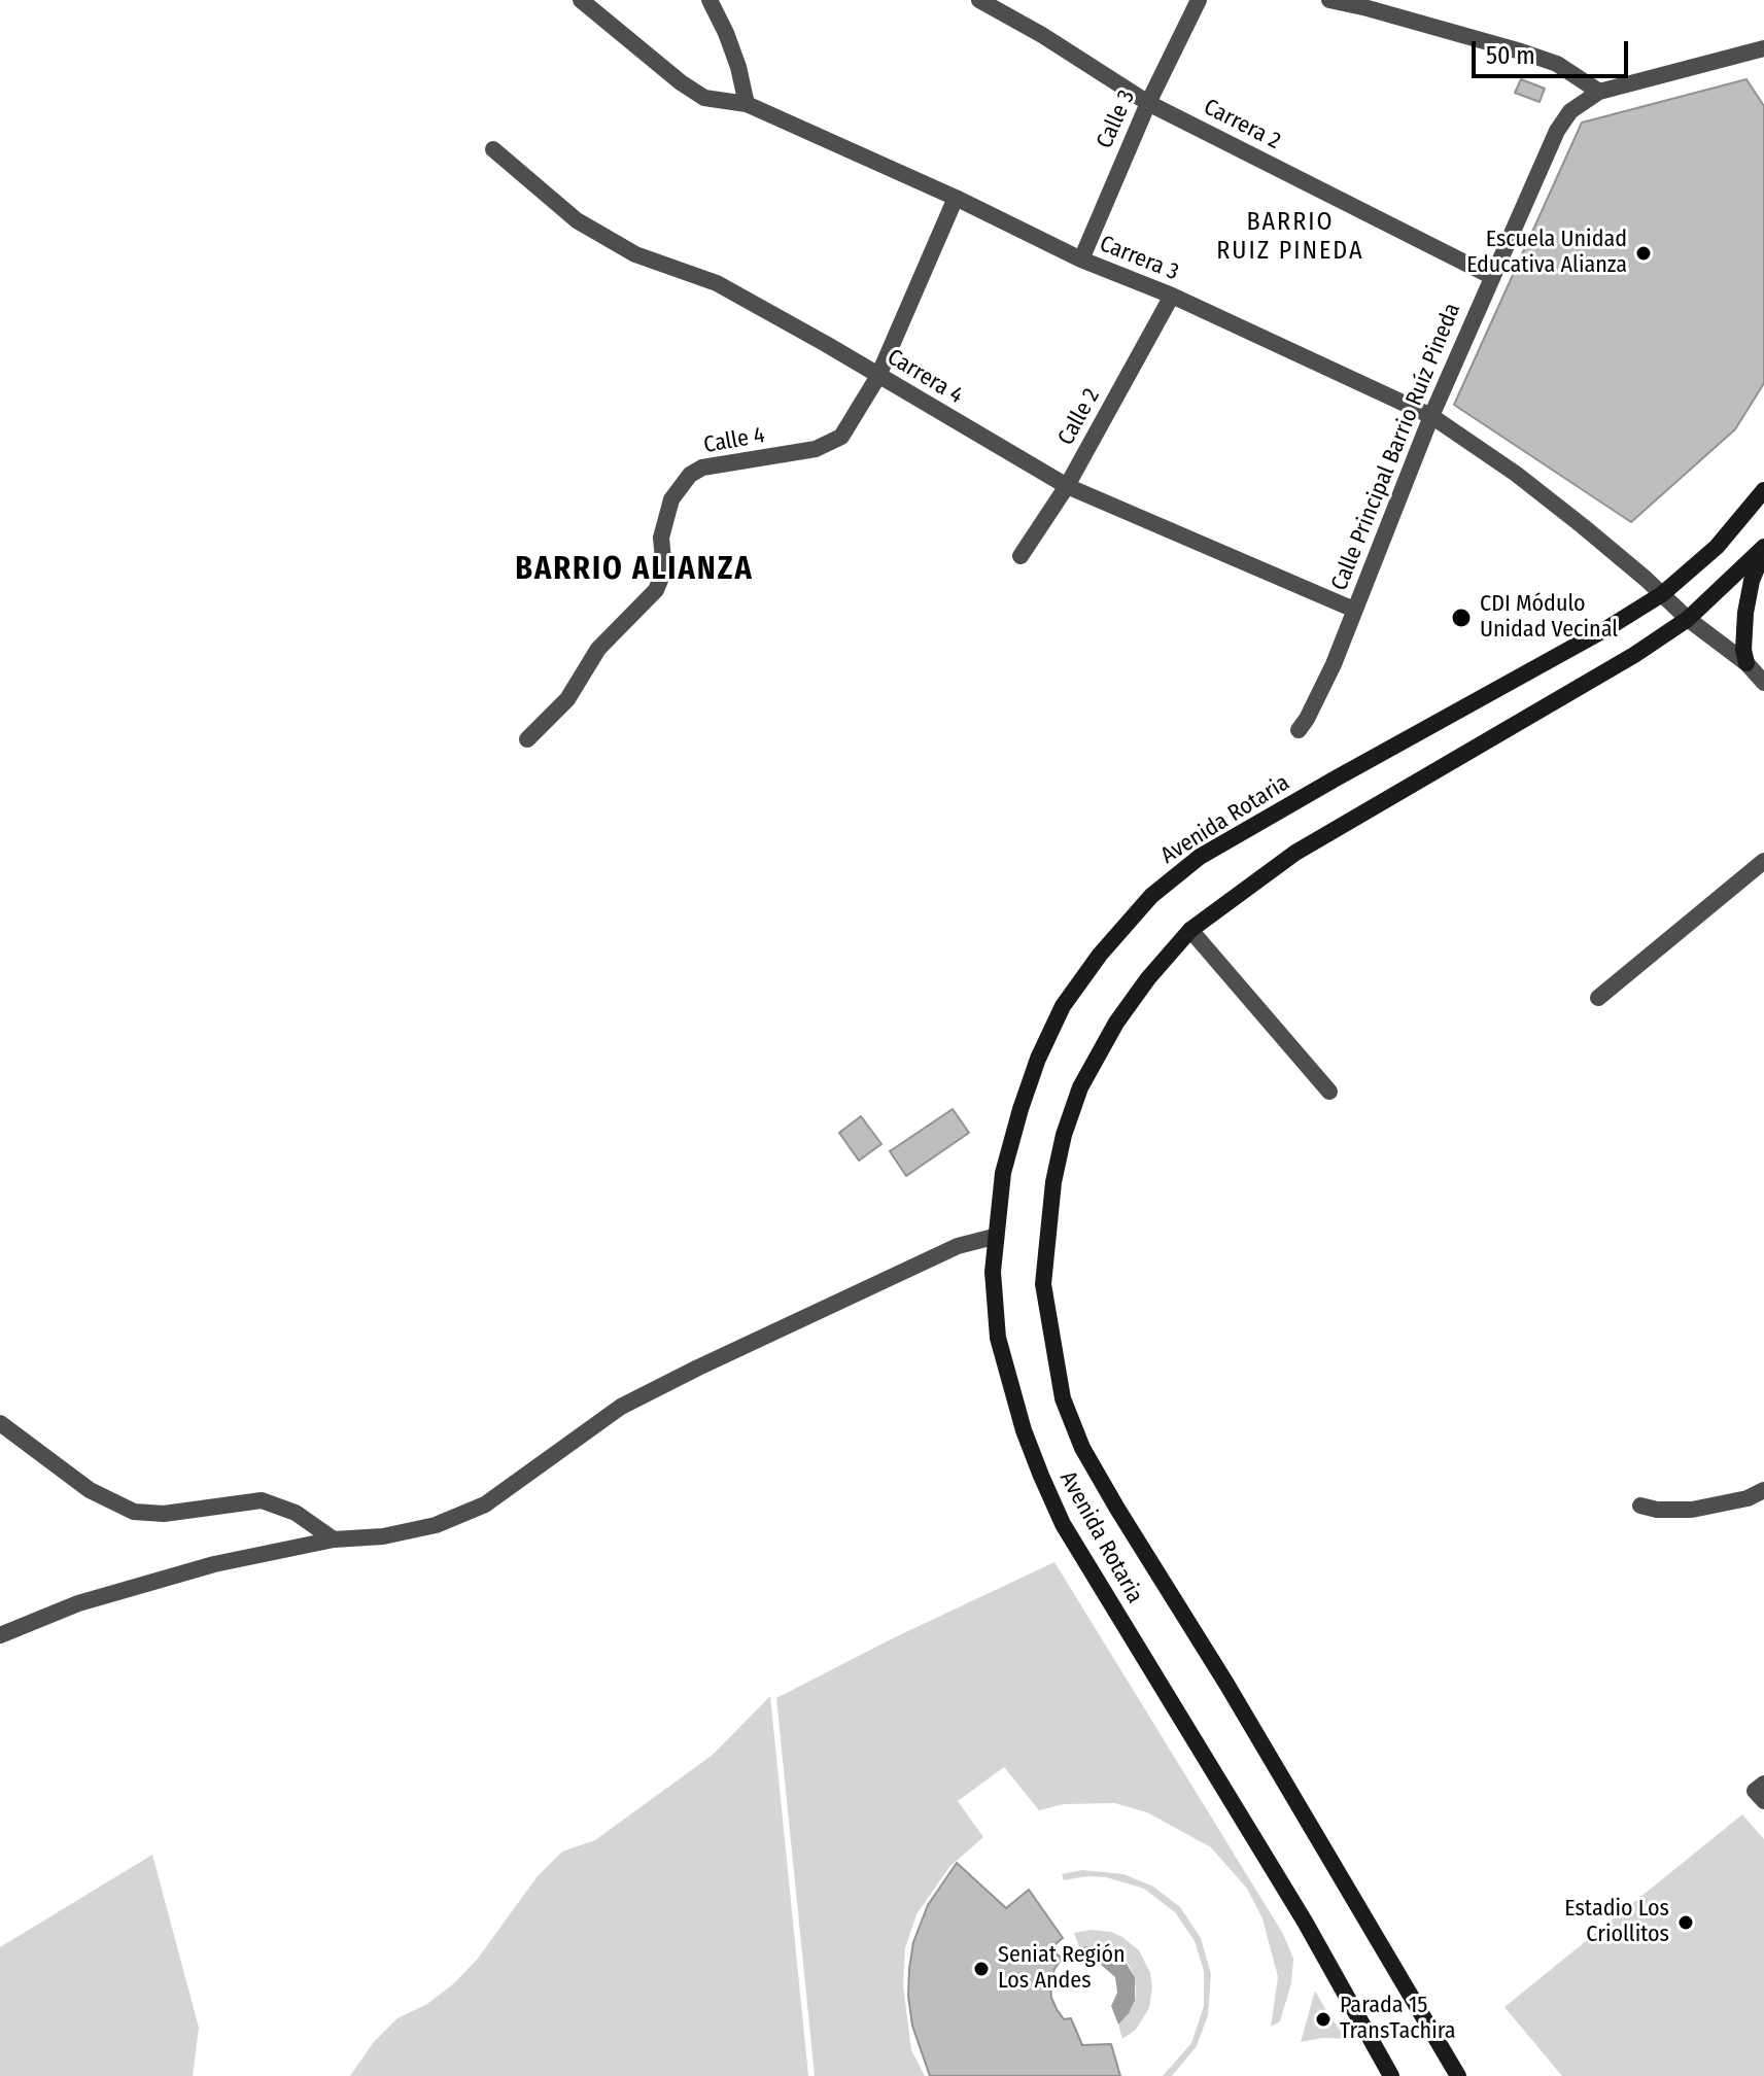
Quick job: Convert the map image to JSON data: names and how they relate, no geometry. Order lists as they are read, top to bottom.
{
  "streets": {
    "main road": ["Avenida Rotaria"],
    "street": [
      "Calle 3",
      "Carrera 2",
      "Carrera 3",
      "Carrera 4",
      "Calle 2",
      "Calle 4",
      "Calle Principal Barrio Ruíz Pineda"
    ]
  },
  "crossings": [
    ["Calle 3", "Carrera 2"],
    ["Calle 3", "Carrera 3"],
    ["Carrera 2", "Calle Principal Barrio Ruíz Pineda"],
    ["Carrera 3", "Calle 2"],
    ["Carrera 3", "Calle 4"],
    ["Carrera 3", "Calle Principal Barrio Ruíz Pineda"],
    ["Carrera 3", "Avenida Rotaria"],
    ["Carrera 4", "Calle 2"],
    ["Carrera 4", "Calle 4"],
    ["Carrera 4", "Calle Principal Barrio Ruíz Pineda"]
  ],
  "districts": ["BARRIO RUIZ PINEDA", "BARRIO ALIANZA"],
  "places": [
    "Escuela Unidad Educativa Alianza",
    "CDI Módulo Unidad Vecinal",
    "Estadio Los Criollitos",
    "Seniat Región Los Andes",
    "Parada 15 TransTachira"
  ],
  "scale_bar": "50 m"
}
